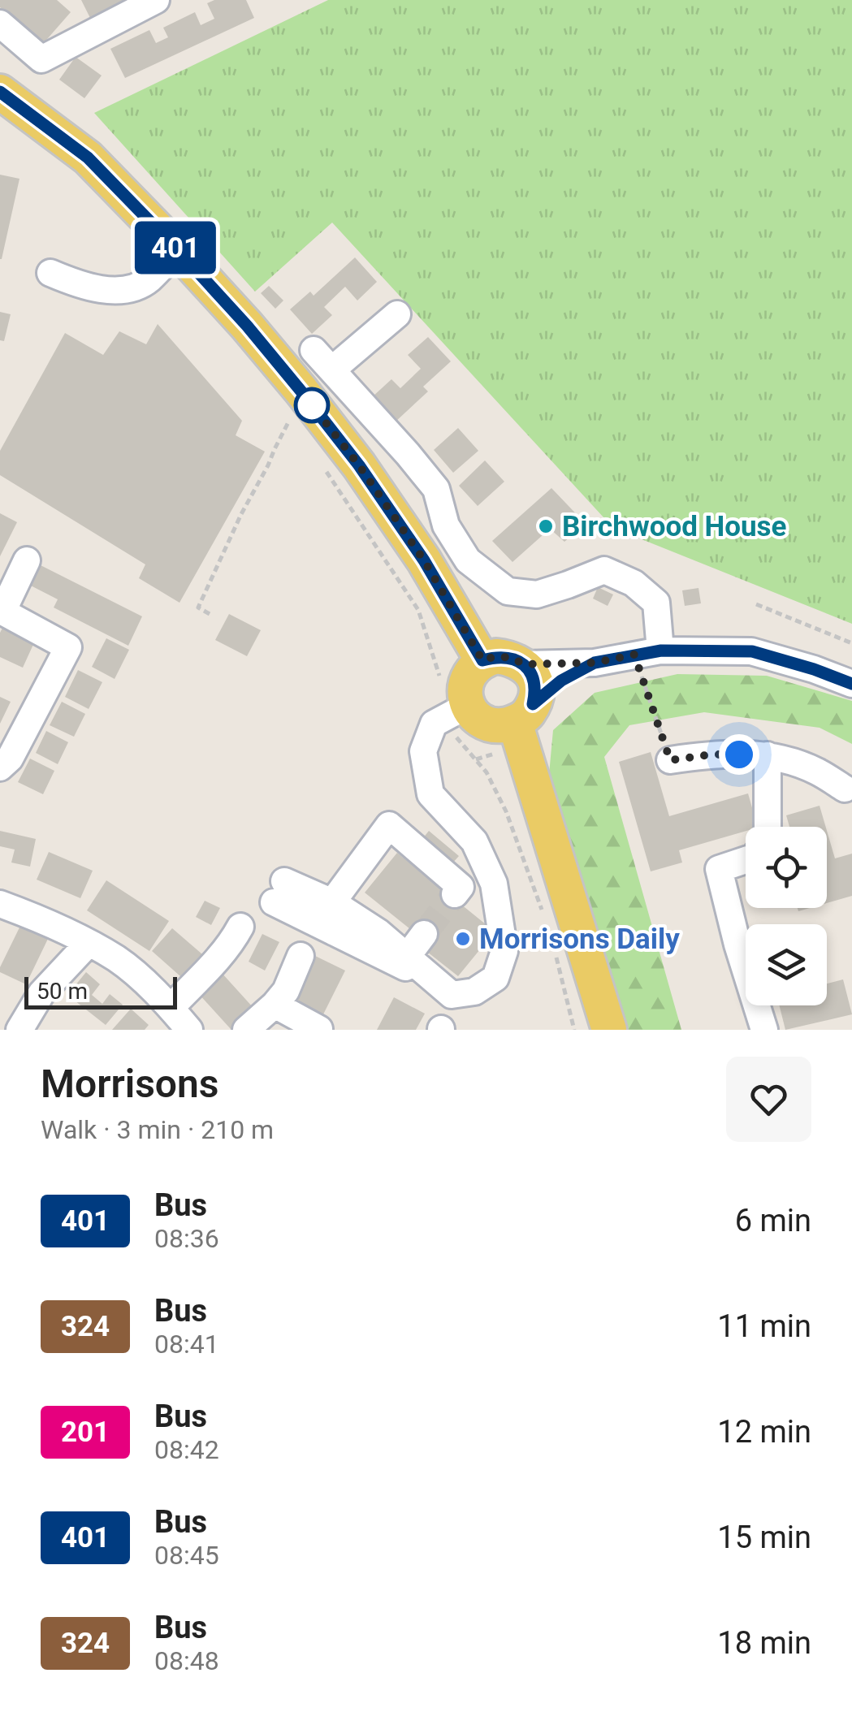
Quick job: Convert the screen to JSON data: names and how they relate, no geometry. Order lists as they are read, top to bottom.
{
  "places": ["Birchwood House", "Morrisons Daily"],
  "lines": ["bus line 401"],
  "scale_bar": "50 m",
  "page": {
    "on_map": "401",
    "scale": "50 m",
    "heading": ["Morrisons", "Walk · 3 min · 210 m"],
    "list": [
      {
        "mark": "401",
        "name": "Bus",
        "note": "08:36",
        "value": "6 min"
      },
      {
        "mark": "324",
        "name": "Bus",
        "note": "08:41",
        "value": "11 min"
      },
      {
        "mark": "201",
        "name": "Bus",
        "note": "08:42",
        "value": "12 min"
      },
      {
        "mark": "401",
        "name": "Bus",
        "note": "08:45",
        "value": "15 min"
      },
      {
        "mark": "324",
        "name": "Bus",
        "note": "08:48",
        "value": "18 min"
      }
    ]
  }
}
